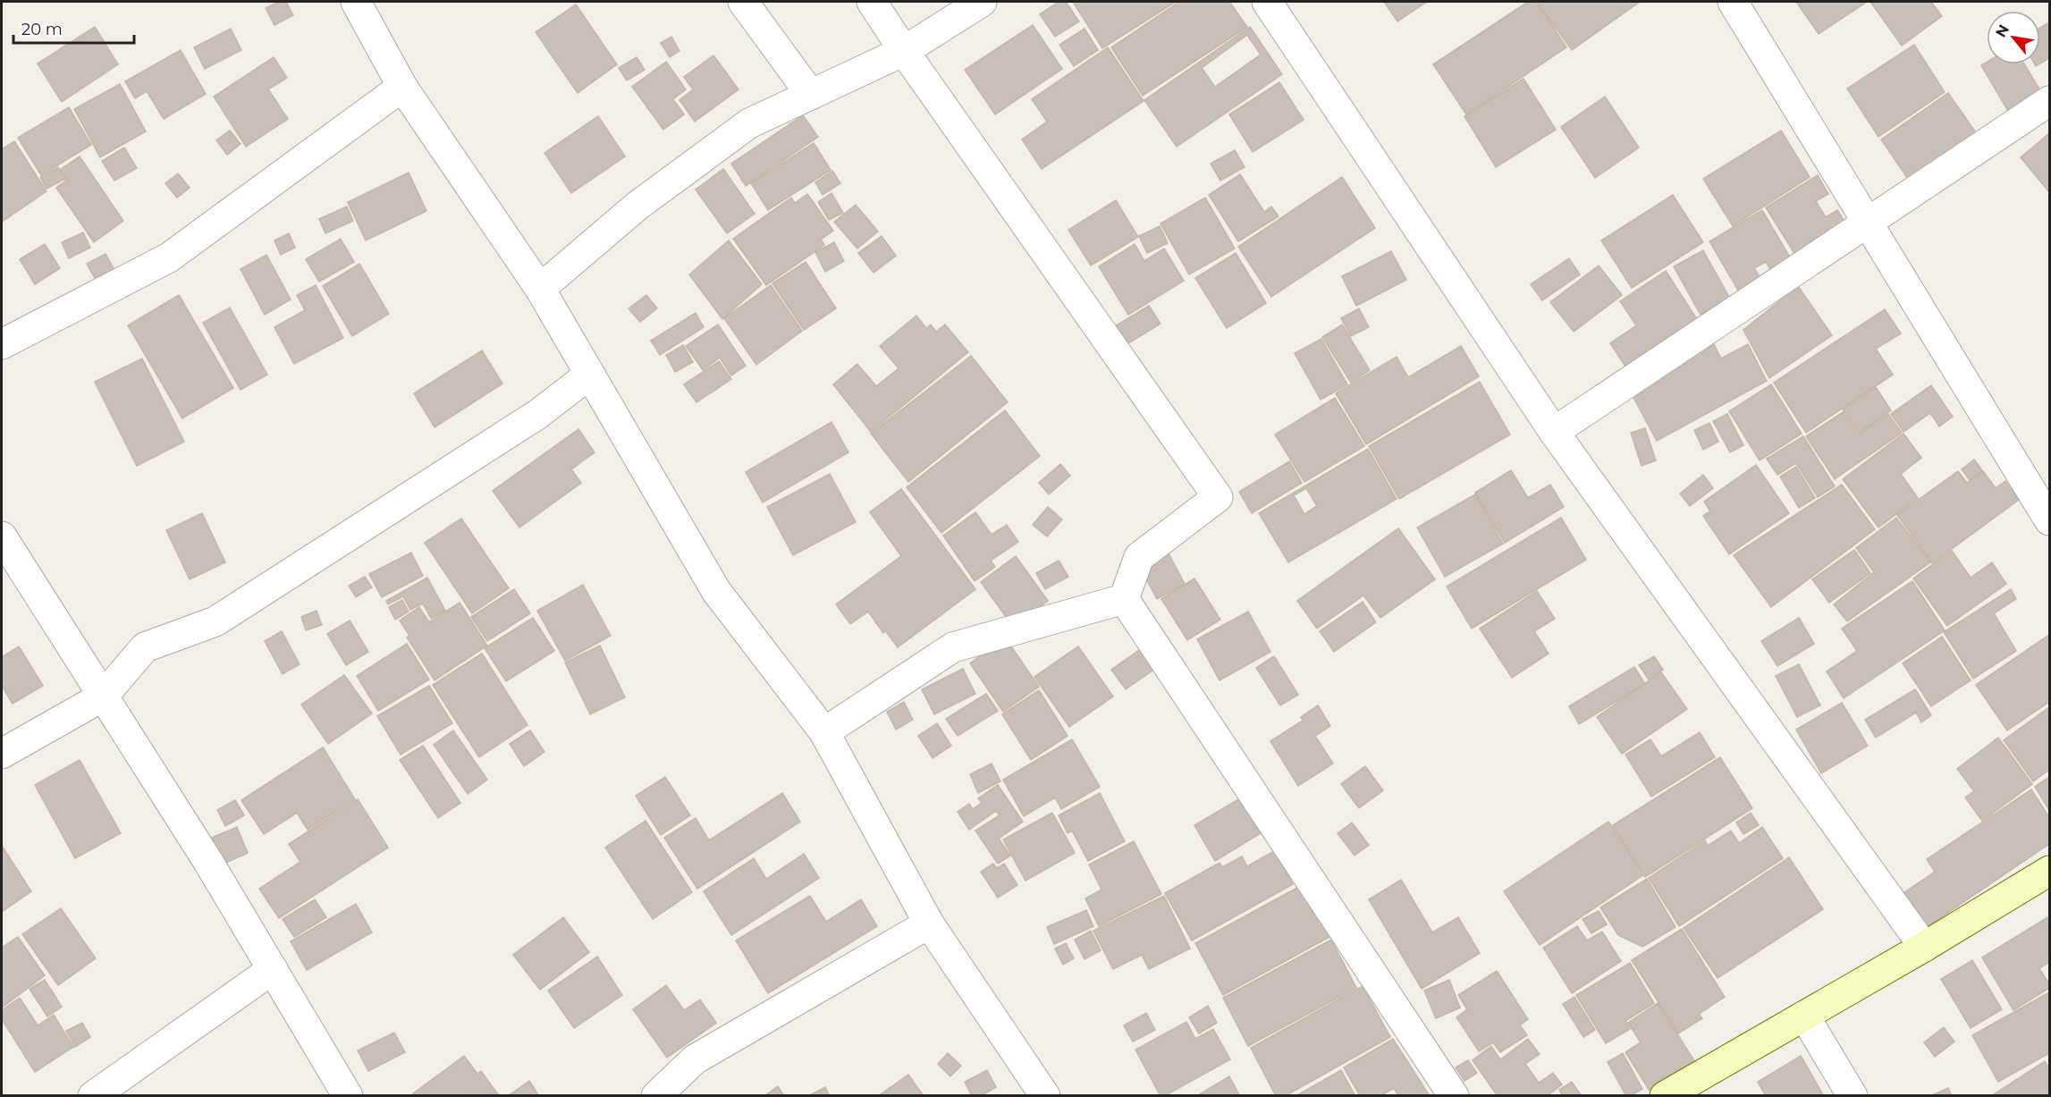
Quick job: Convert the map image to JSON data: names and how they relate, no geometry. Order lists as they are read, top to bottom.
{
  "scale_bar": "20 m",
  "north": "top left"
}
